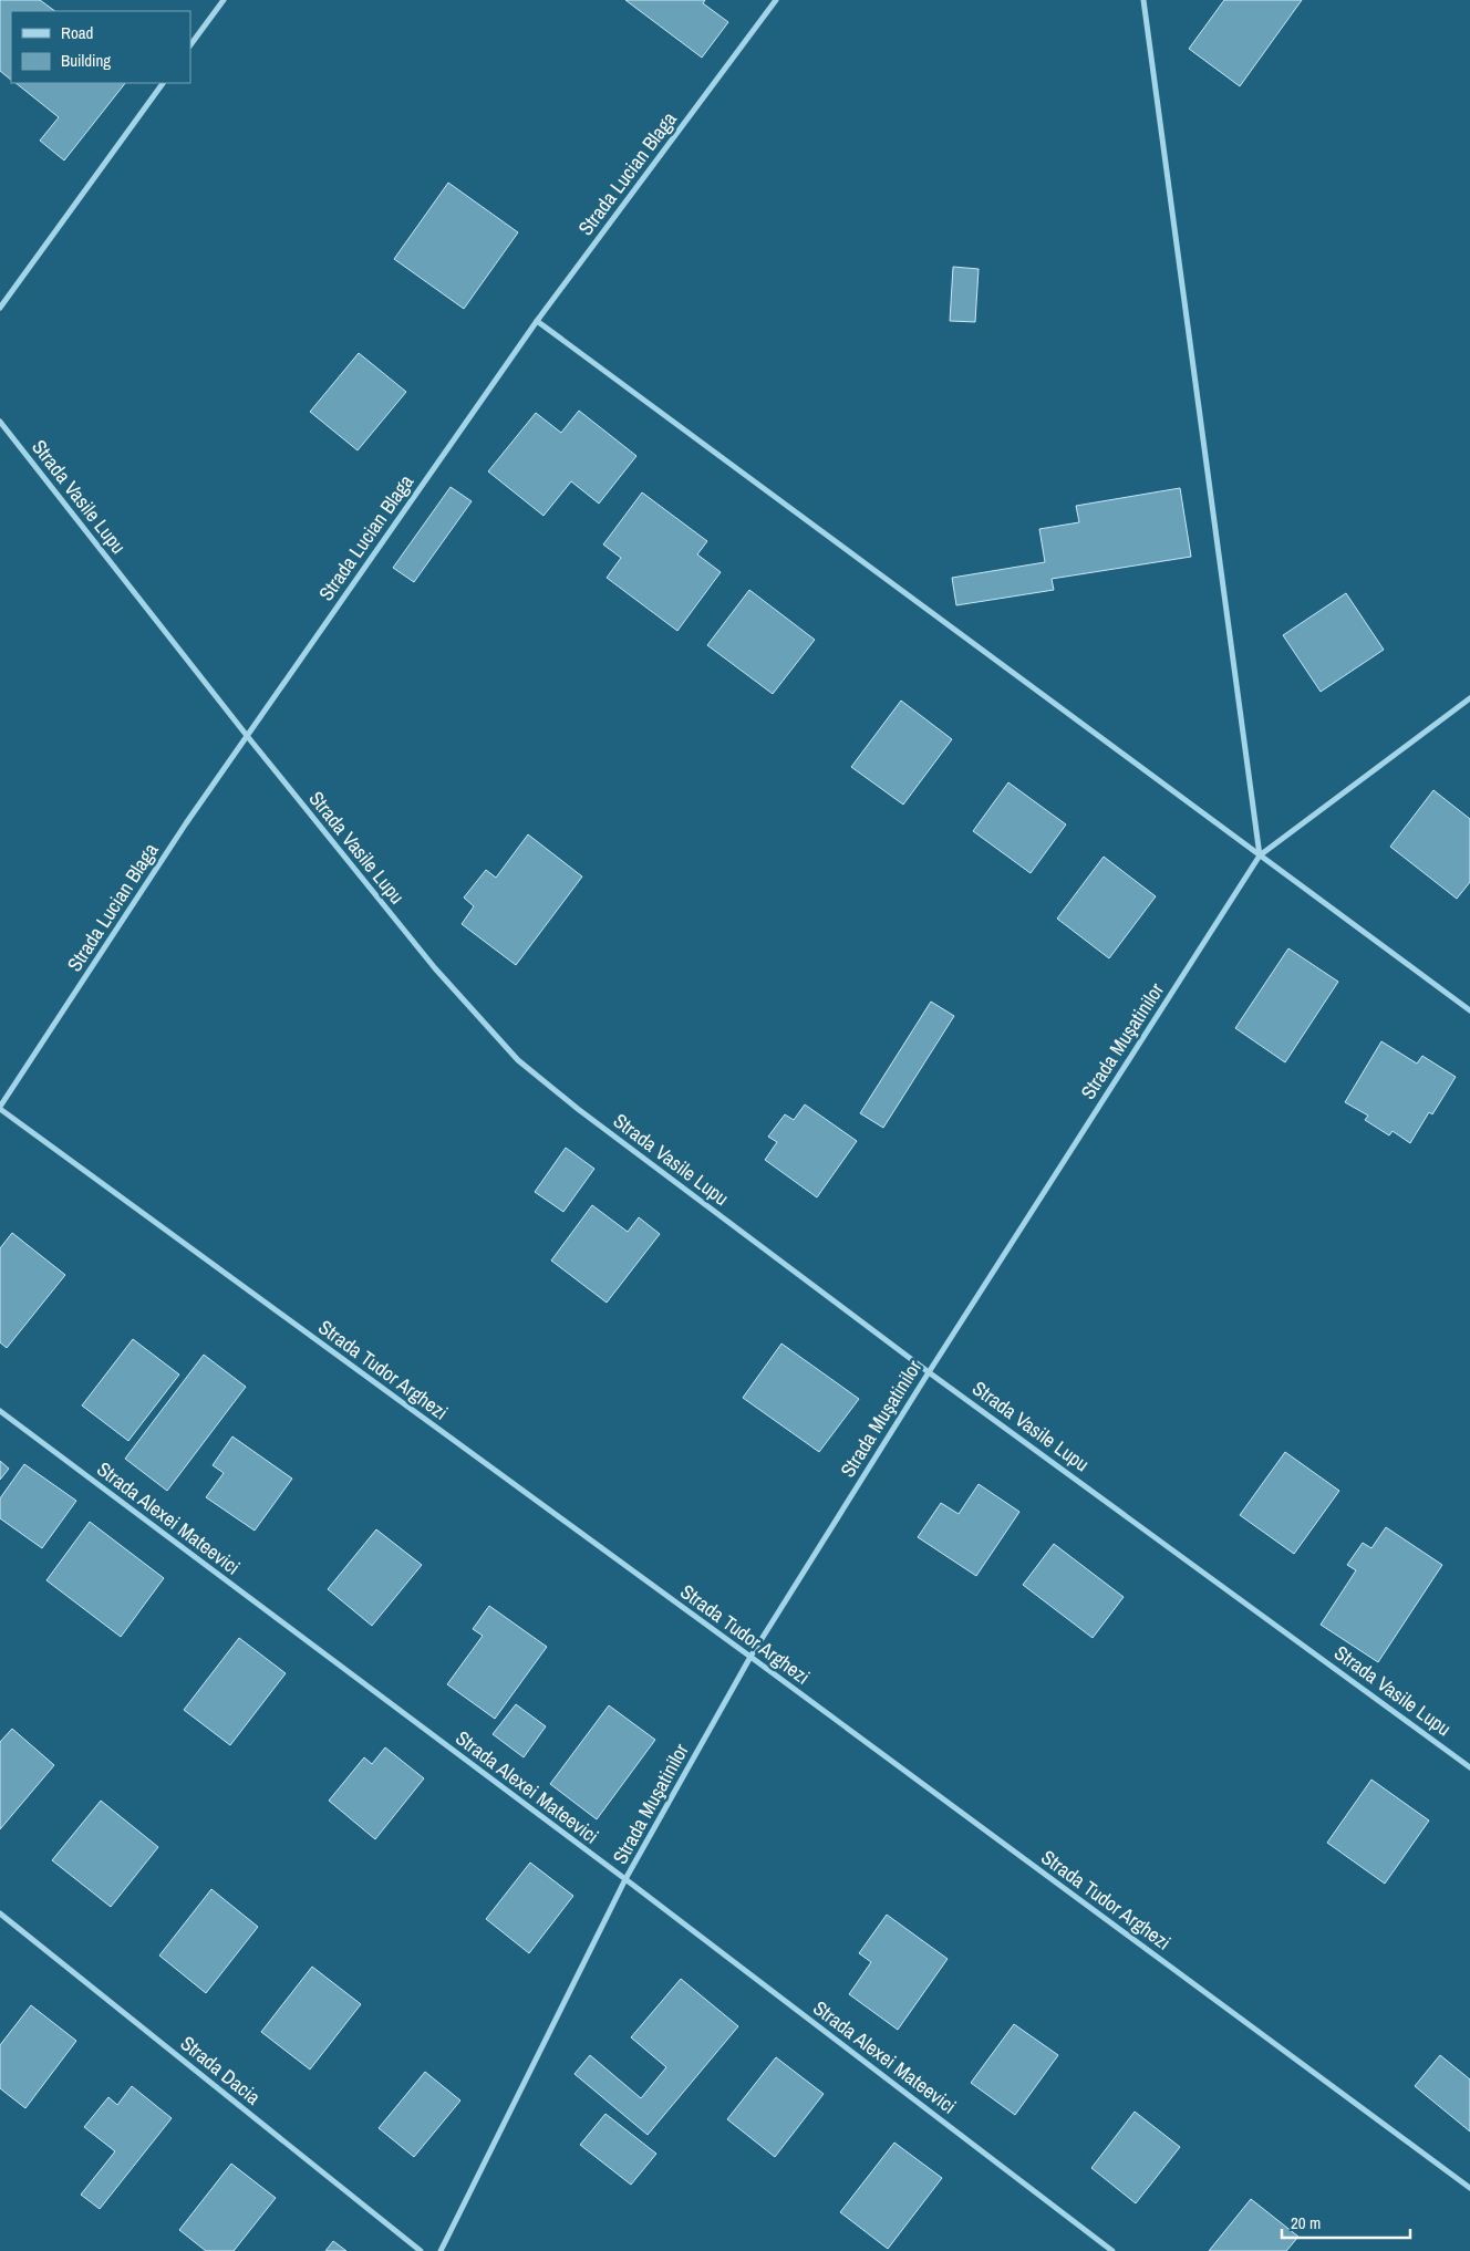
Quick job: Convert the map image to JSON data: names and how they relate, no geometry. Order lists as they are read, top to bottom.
{
  "streets": {
    "street": [
      "Strada Lucian Blaga",
      "Strada Vasile Lupu",
      "Strada Muşatinilor",
      "Strada Tudor Arghezi",
      "Strada Alexei Mateevici",
      "Strada Dacia"
    ]
  },
  "crossings": [
    ["Strada Lucian Blaga", "Strada Vasile Lupu"],
    ["Strada Lucian Blaga", "Strada Tudor Arghezi"],
    ["Strada Vasile Lupu", "Strada Muşatinilor"],
    ["Strada Muşatinilor", "Strada Tudor Arghezi"],
    ["Strada Muşatinilor", "Strada Alexei Mateevici"]
  ],
  "legend": ["Road", "Building"],
  "scale_bar": "20 m"
}
